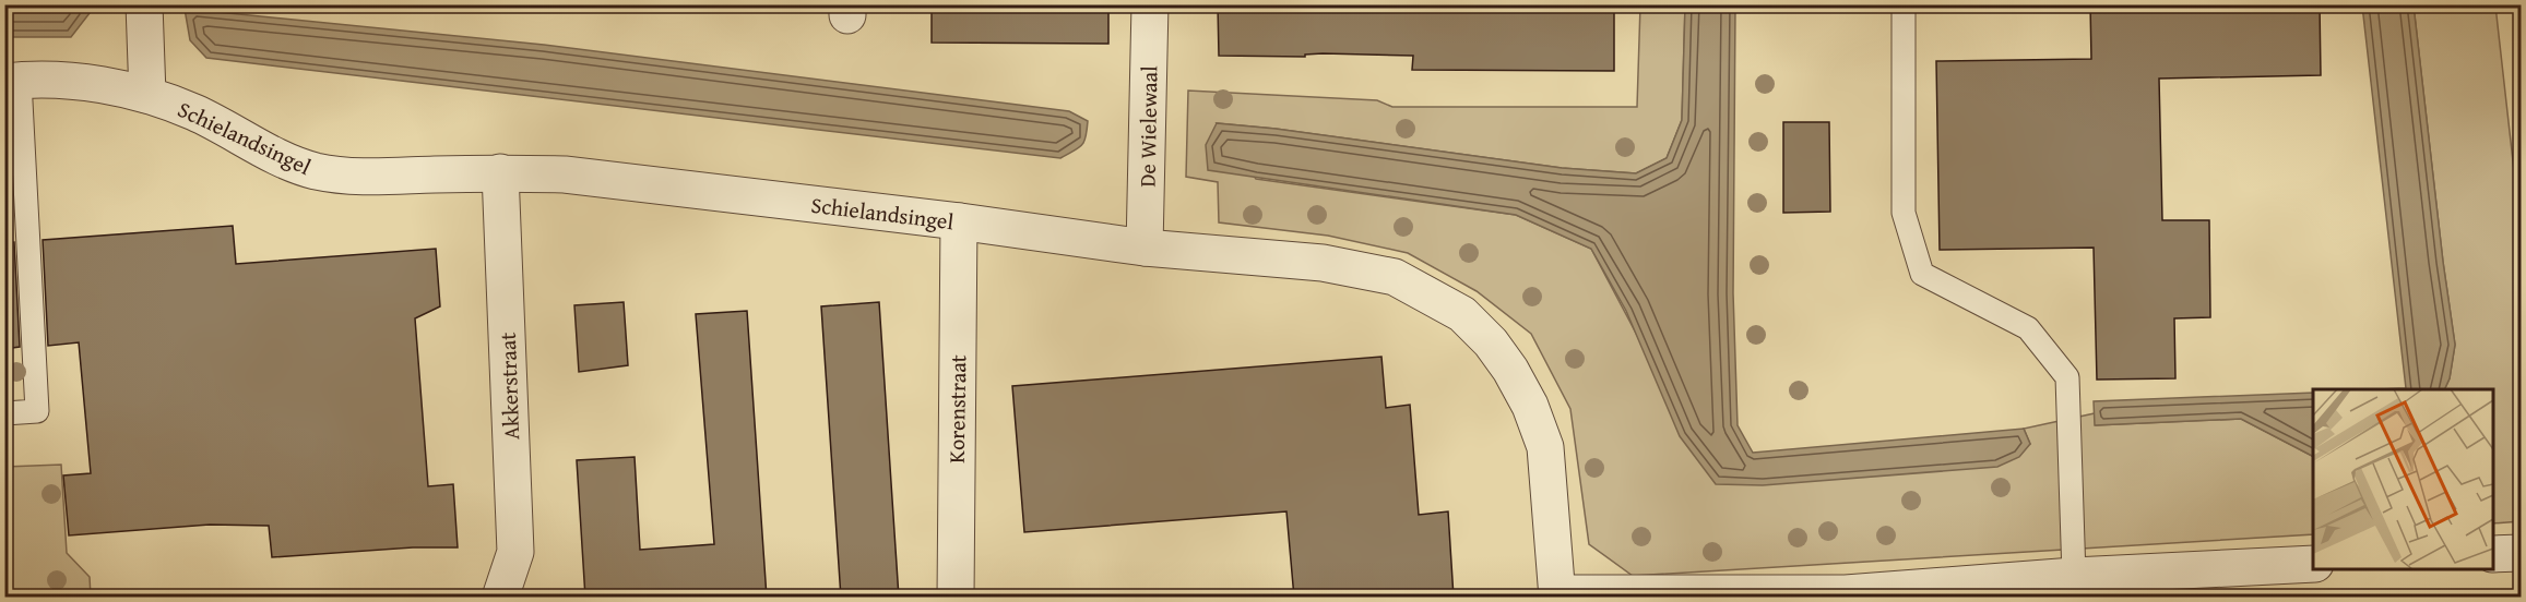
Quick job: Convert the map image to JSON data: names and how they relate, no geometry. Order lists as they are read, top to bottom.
{
  "streets": {
    "street": [
      "De Wielewaal",
      "Schielandsingel",
      "Akkerstraat",
      "Korenstraat"
    ]
  },
  "crossings": [
    ["De Wielewaal", "Schielandsingel"],
    ["Schielandsingel", "Akkerstraat"],
    ["Schielandsingel", "Korenstraat"]
  ]
}
